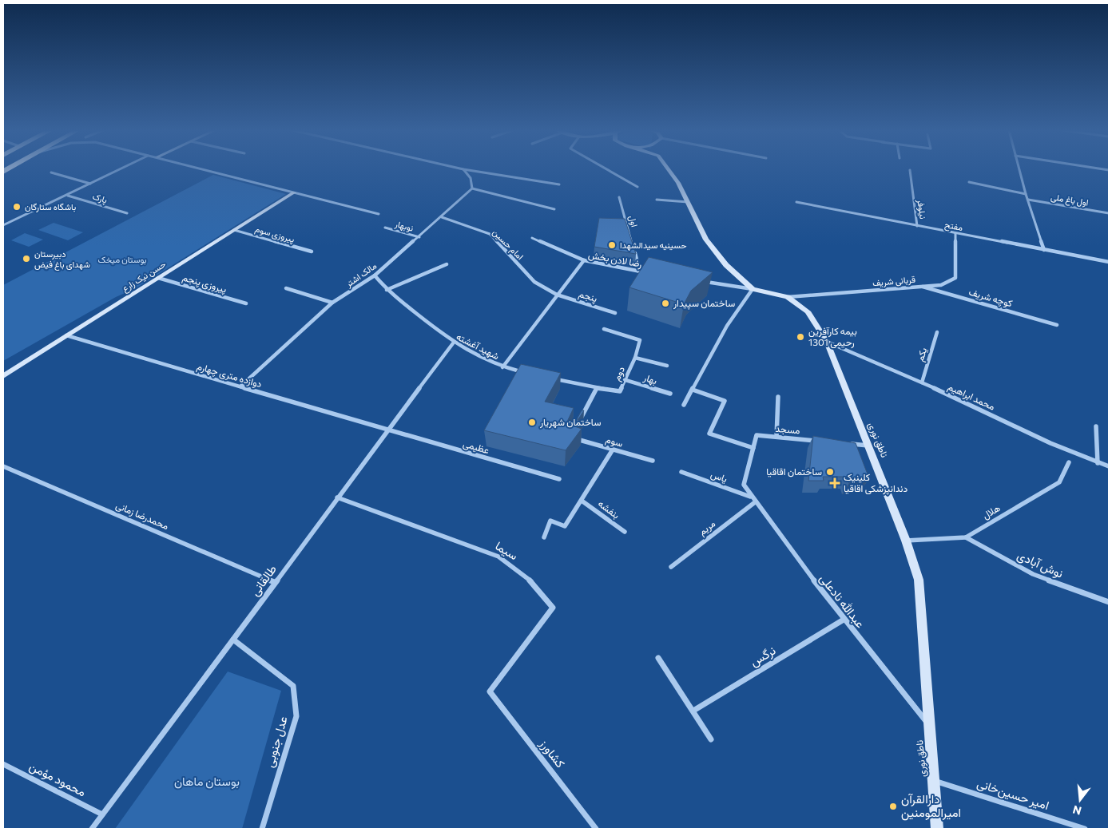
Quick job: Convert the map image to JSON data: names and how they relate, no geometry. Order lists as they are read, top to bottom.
{
  "streets": {
    "street": [
      "پارک",
      "اول باغ ملی",
      "نیلوفر",
      "اول",
      "نوبهار",
      "مفتح",
      "پیروزی سوم",
      "امام حسین",
      "رضا لادن بخش",
      "مالک اشتر",
      "حسن نیک زارع",
      "قربانی شریف",
      "پیروزی پنجم",
      "پنجم",
      "کوچه شریف",
      "شهید آغشته",
      "یکم",
      "دوم",
      "دوازده متری چهارم",
      "بهار",
      "محمد ابراهیم",
      "مسجد",
      "ناطق نوری",
      "سوم",
      "عظیمی",
      "یاس",
      "بنفشه",
      "هلال",
      "محمدرضا زمانی",
      "مریم",
      "سیما",
      "نوش آبادی",
      "طالقانی",
      "عبدالله نادعلی",
      "نرگس",
      "عدل جنوبی",
      "کشاورز",
      "محمود مؤمن",
      "امیر حسین‌خانی"
    ]
  },
  "crossings": [
    ["نیلوفر", "مفتح"],
    ["نوبهار", "مالک اشتر"],
    ["مفتح", "قربانی شریف"],
    ["پیروزی سوم", "حسن نیک زارع"],
    ["امام حسین", "رضا لادن بخش"],
    ["امام حسین", "مالک اشتر"],
    ["امام حسین", "پنجم"],
    ["رضا لادن بخش", "پنجم"],
    ["رضا لادن بخش", "شهید آغشته"],
    ["مالک اشتر", "شهید آغشته"],
    ["مالک اشتر", "دوازده متری چهارم"],
    ["حسن نیک زارع", "پیروزی پنجم"],
    ["حسن نیک زارع", "دوازده متری چهارم"],
    ["قربانی شریف", "کوچه شریف"],
    ["قربانی شریف", "ناطق نوری"],
    ["شهید آغشته", "طالقانی"],
    ["یکم", "محمد ابراهیم"],
    ["دوم", "بهار"],
    ["دوازده متری چهارم", "عظیمی"],
    ["دوازده متری چهارم", "طالقانی"],
    ["محمد ابراهیم", "ناطق نوری"],
    ["مسجد", "عبدالله نادعلی"],
    ["ناطق نوری", "هلال"],
    ["ناطق نوری", "عبدالله نادعلی"],
    ["ناطق نوری", "امیر حسین‌خانی"],
    ["عظیمی", "طالقانی"],
    ["یاس", "عبدالله نادعلی"],
    ["هلال", "نوش آبادی"],
    ["محمدرضا زمانی", "طالقانی"],
    ["مریم", "عبدالله نادعلی"],
    ["سیما", "طالقانی"],
    ["سیما", "کشاورز"],
    ["طالقانی", "عدل جنوبی"],
    ["طالقانی", "محمود مؤمن"],
    ["عبدالله نادعلی", "نرگس"]
  ],
  "parks": ["بوستان میخک", "بوستان ماهان"],
  "places": {
    "other": [
      "باشگاه ستارگان",
      "حسینیه سیدالشهدا",
      "دبیرستان شهدای باغ فیض",
      "ساختمان سپیدار",
      "بیمه کارآفرین 1301 رحیمی",
      "ساختمان شهریار",
      "ساختمان اقاقیا",
      "دارالقرآن امیرالمومنین"
    ],
    "health": ["کلینیک دندانپزشکی اقاقیا"]
  },
  "north": "bottom"
}
